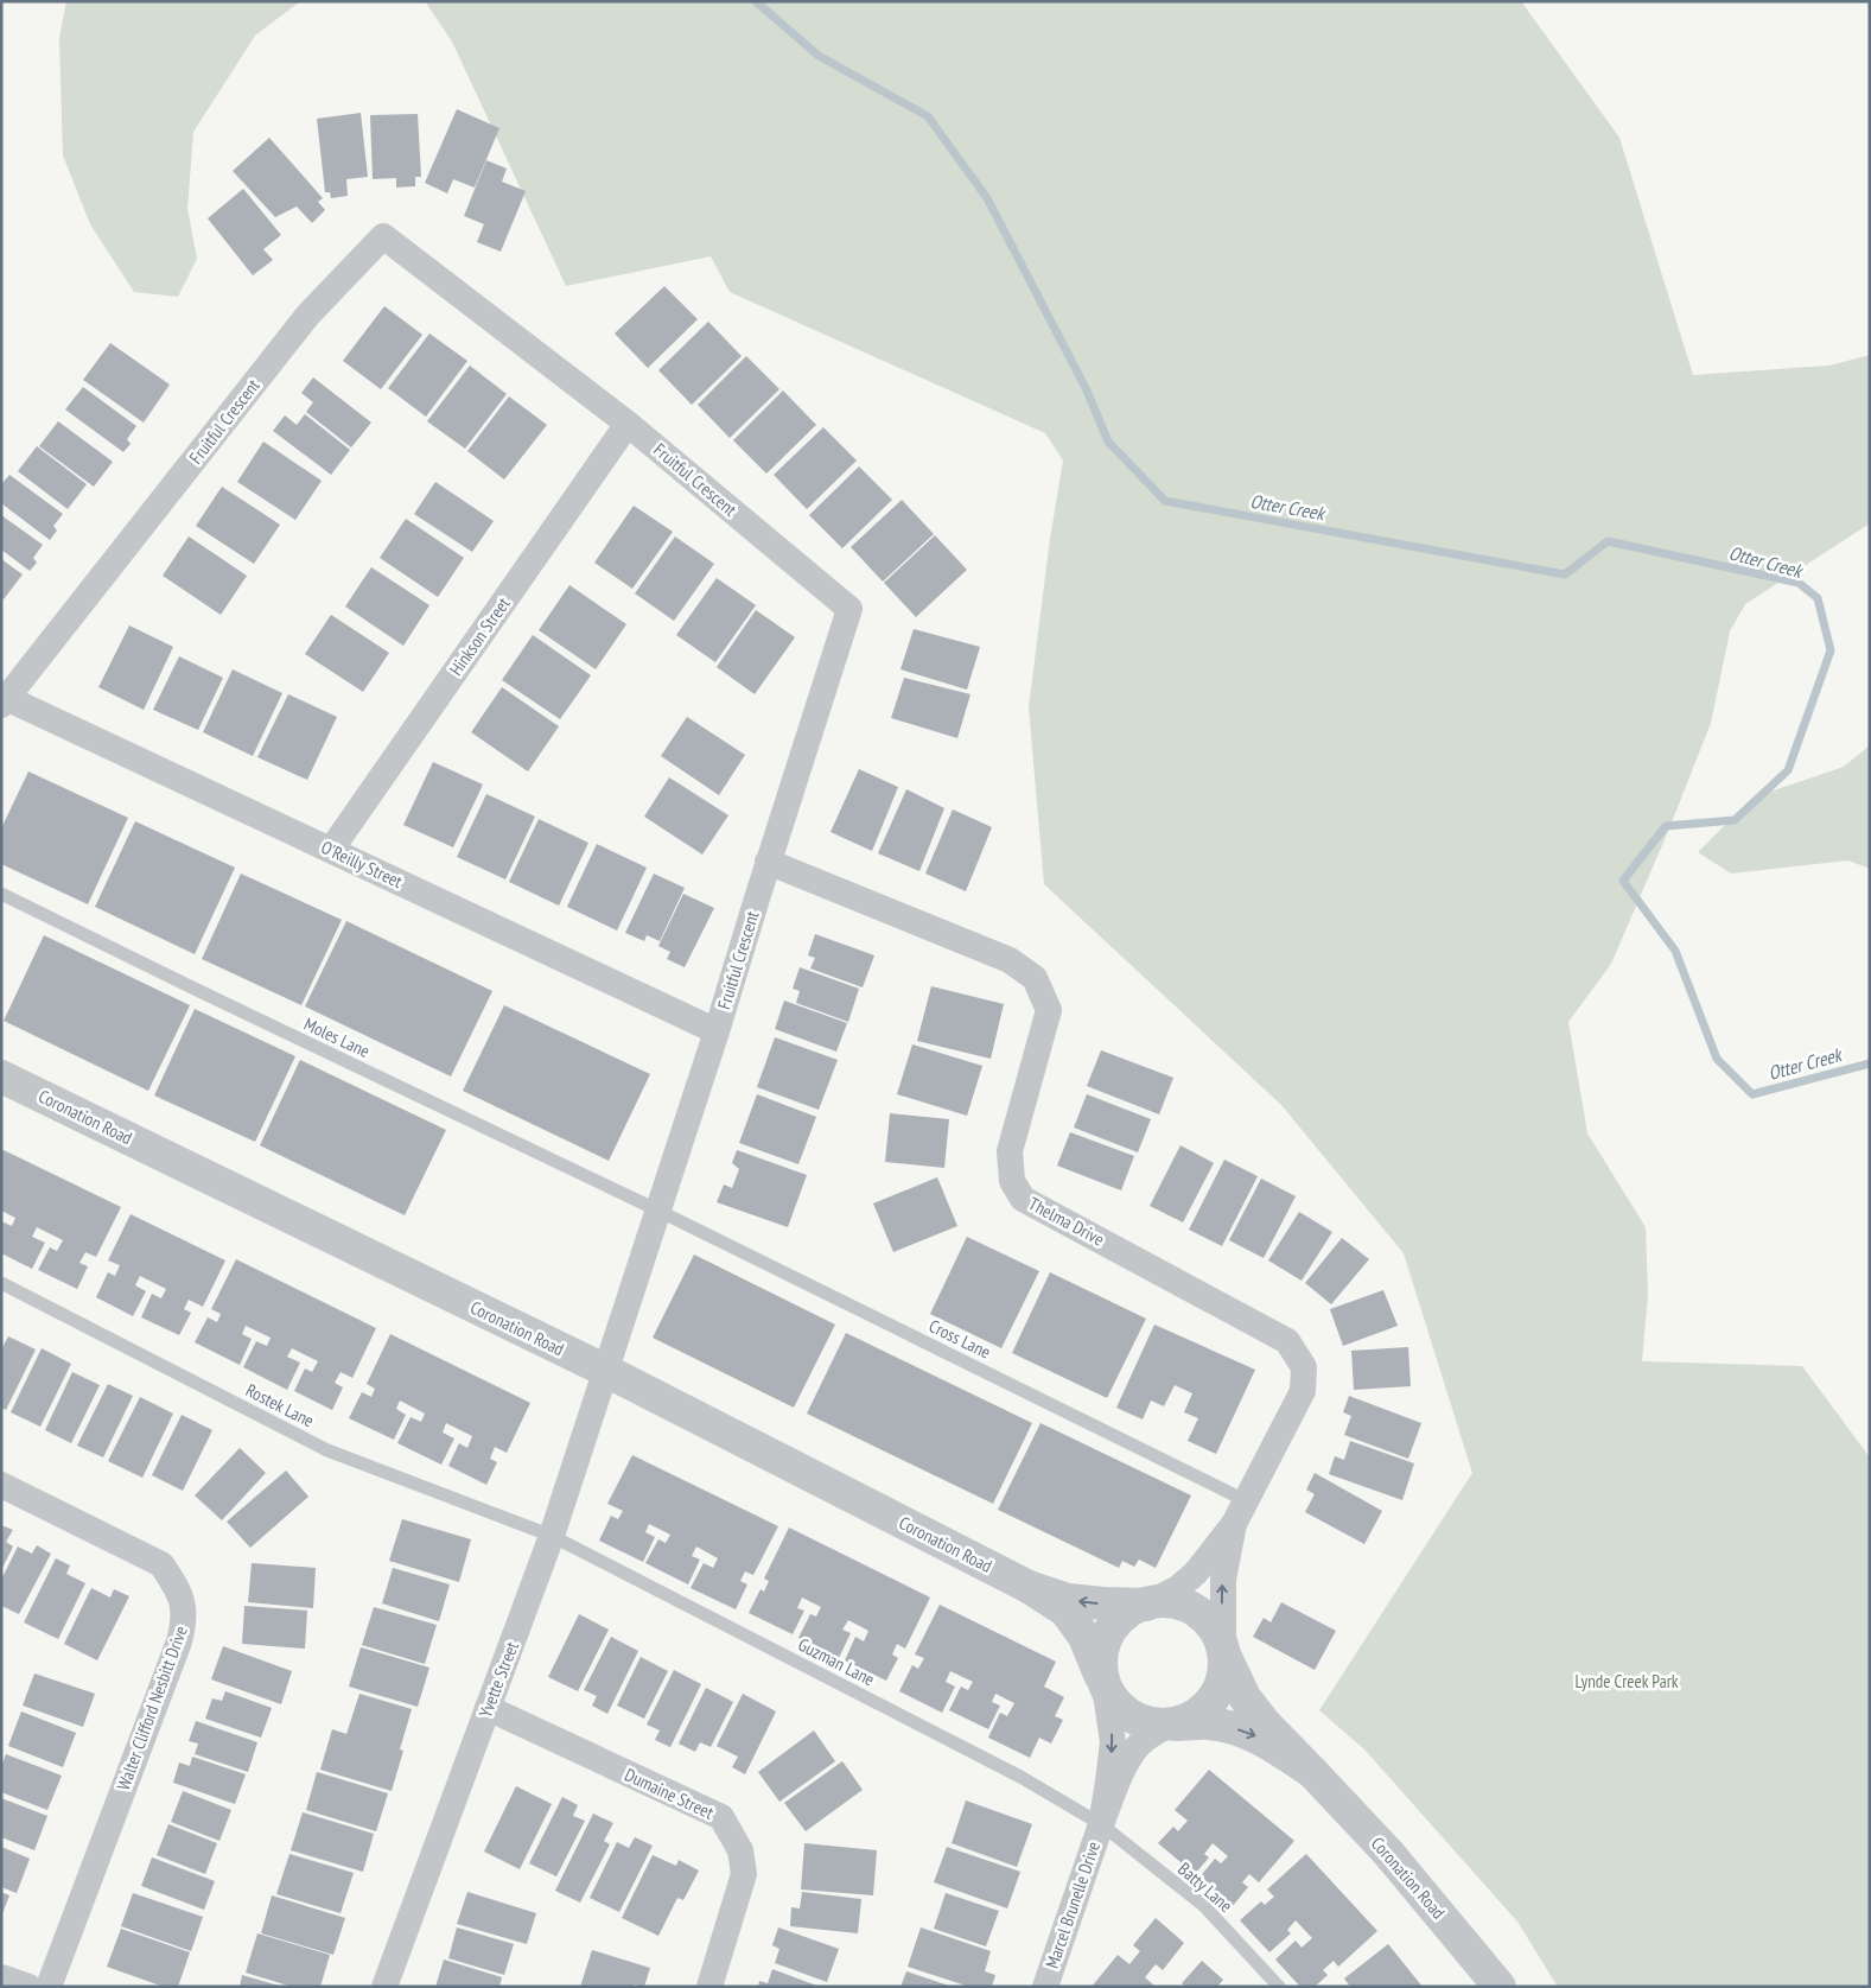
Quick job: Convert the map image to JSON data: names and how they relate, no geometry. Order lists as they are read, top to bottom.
{
  "streets": {
    "street": [
      "Fruitful Crescent",
      "Hinkson Street",
      "O'Reilly Street",
      "Coronation Road",
      "Thelma Drive",
      "Yvette Street",
      "Walter Clifford Nesbitt Drive",
      "Dumaine Street",
      "Marcel Brunelle Drive"
    ],
    "lane": [
      "Moles Lane",
      "Cross Lane",
      "Rostek Lane",
      "Guzman Lane",
      "Batty Lane"
    ]
  },
  "crossings": [
    ["Fruitful Crescent", "Hinkson Street"],
    ["Fruitful Crescent", "O'Reilly Street"],
    ["Fruitful Crescent", "Moles Lane"],
    ["Fruitful Crescent", "Coronation Road"],
    ["Fruitful Crescent", "Thelma Drive"],
    ["Fruitful Crescent", "Cross Lane"],
    ["Fruitful Crescent", "Yvette Street"],
    ["Hinkson Street", "O'Reilly Street"],
    ["Moles Lane", "Cross Lane"],
    ["Coronation Road", "Thelma Drive"],
    ["Coronation Road", "Yvette Street"],
    ["Coronation Road", "Marcel Brunelle Drive"],
    ["Thelma Drive", "Cross Lane"],
    ["Thelma Drive", "Marcel Brunelle Drive"],
    ["Rostek Lane", "Guzman Lane"],
    ["Rostek Lane", "Yvette Street"],
    ["Guzman Lane", "Yvette Street"],
    ["Guzman Lane", "Batty Lane"],
    ["Guzman Lane", "Marcel Brunelle Drive"],
    ["Yvette Street", "Dumaine Street"],
    ["Batty Lane", "Marcel Brunelle Drive"]
  ],
  "water": ["Otter Creek"],
  "parks": ["Lynde Creek Park"]
}
